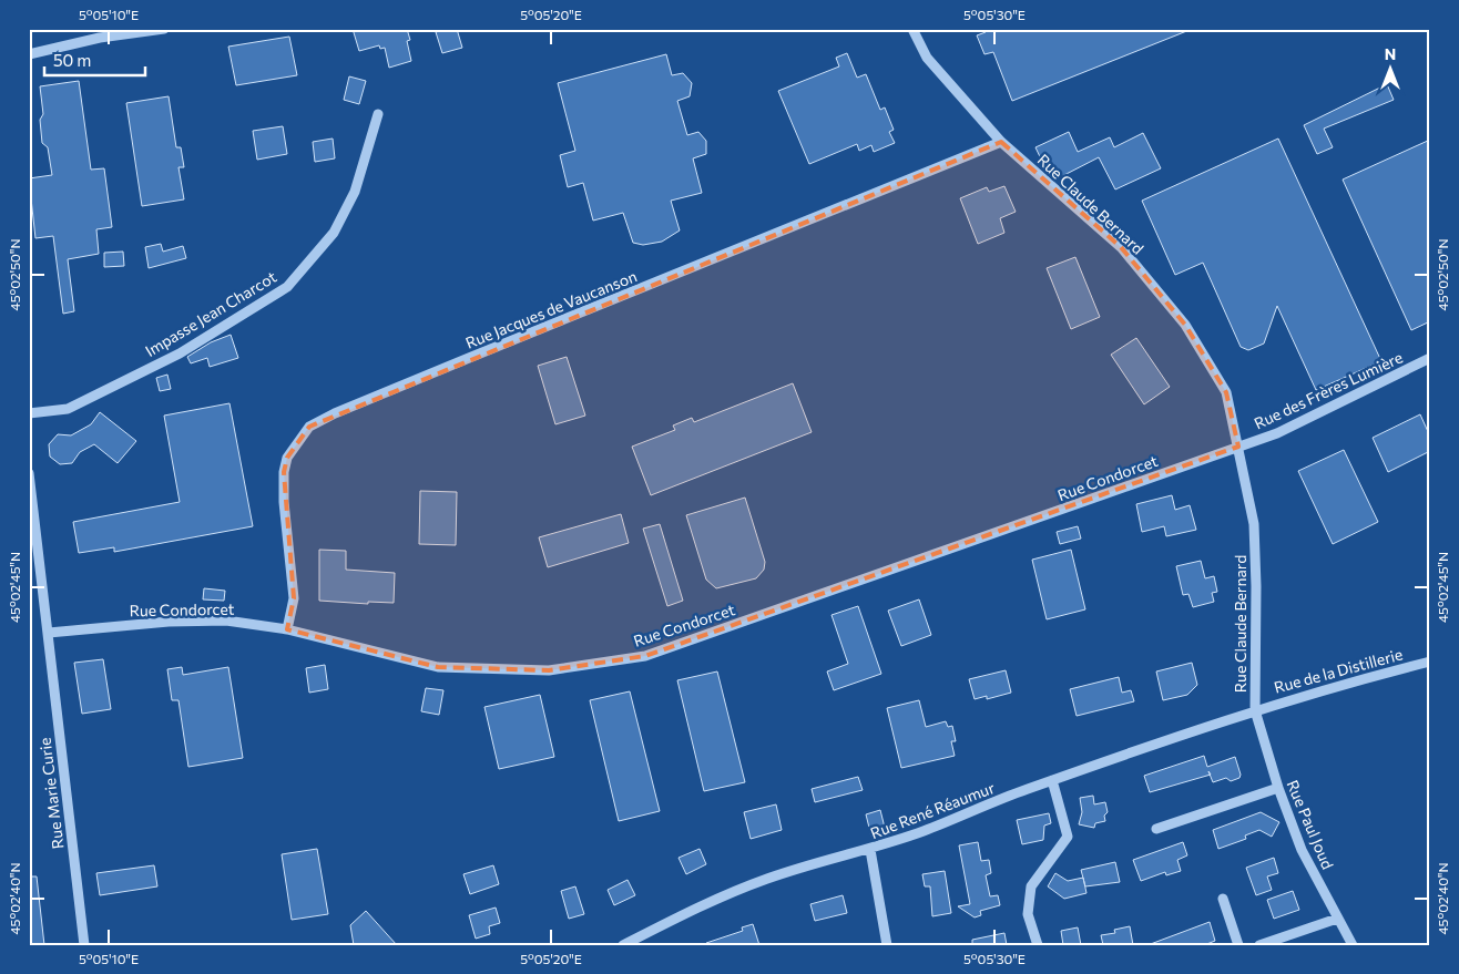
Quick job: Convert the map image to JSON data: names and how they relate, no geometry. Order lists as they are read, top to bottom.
{
  "streets": {
    "street": [
      "Rue Claude Bernard",
      "Rue Jacques de Vaucanson",
      "Impasse Jean Charcot",
      "Rue des Frères Lumière",
      "Rue Condorcet",
      "Rue de la Distillerie",
      "Rue Marie Curie",
      "Rue René Réaumur",
      "Rue Paul Joud"
    ]
  },
  "crossings": [
    ["Rue Claude Bernard", "Rue Jacques de Vaucanson"],
    ["Rue Claude Bernard", "Rue des Frères Lumière"],
    ["Rue Claude Bernard", "Rue Condorcet"],
    ["Rue Claude Bernard", "Rue de la Distillerie"],
    ["Rue Claude Bernard", "Rue René Réaumur"],
    ["Rue Claude Bernard", "Rue Paul Joud"],
    ["Rue Jacques de Vaucanson", "Rue Condorcet"],
    ["Rue des Frères Lumière", "Rue Condorcet"],
    ["Rue Condorcet", "Rue Marie Curie"],
    ["Rue de la Distillerie", "Rue René Réaumur"],
    ["Rue de la Distillerie", "Rue Paul Joud"],
    ["Rue René Réaumur", "Rue Paul Joud"]
  ],
  "scale_bar": "50 m",
  "north": "top",
  "coordinates": [
    "5°05'10\"E",
    "5°05'20\"E",
    "5°05'30\"E",
    "45°02'50\"N",
    "45°02'45\"N",
    "45°02'40\"N"
  ]
}
